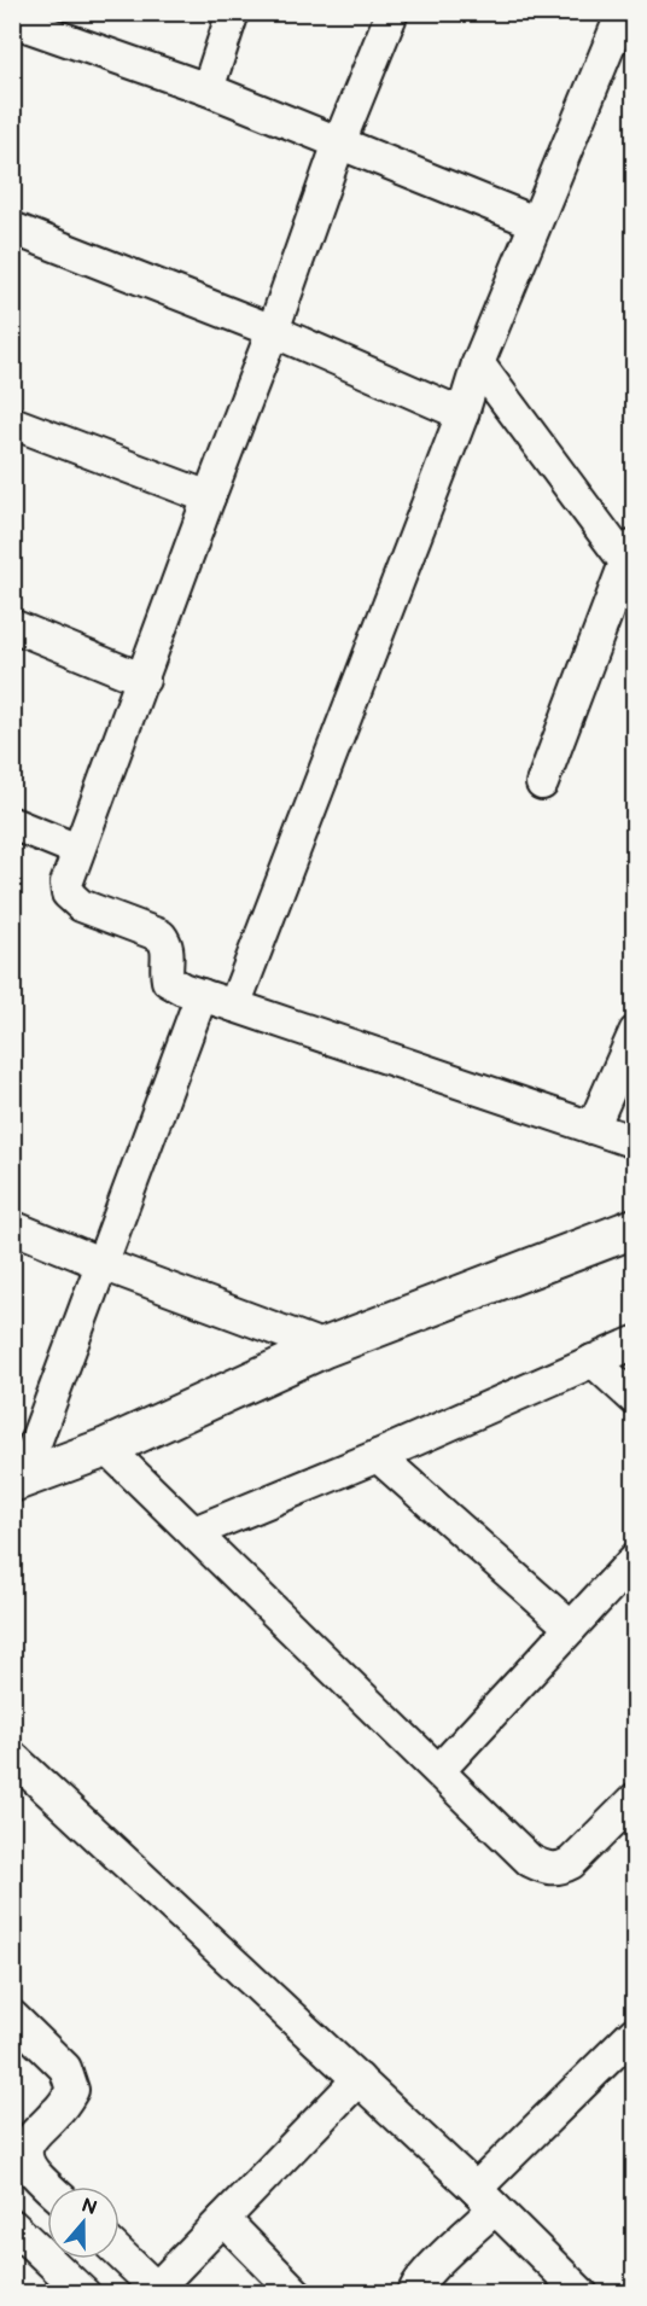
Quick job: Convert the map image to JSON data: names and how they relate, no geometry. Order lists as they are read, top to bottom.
{
  "north": "top"
}
